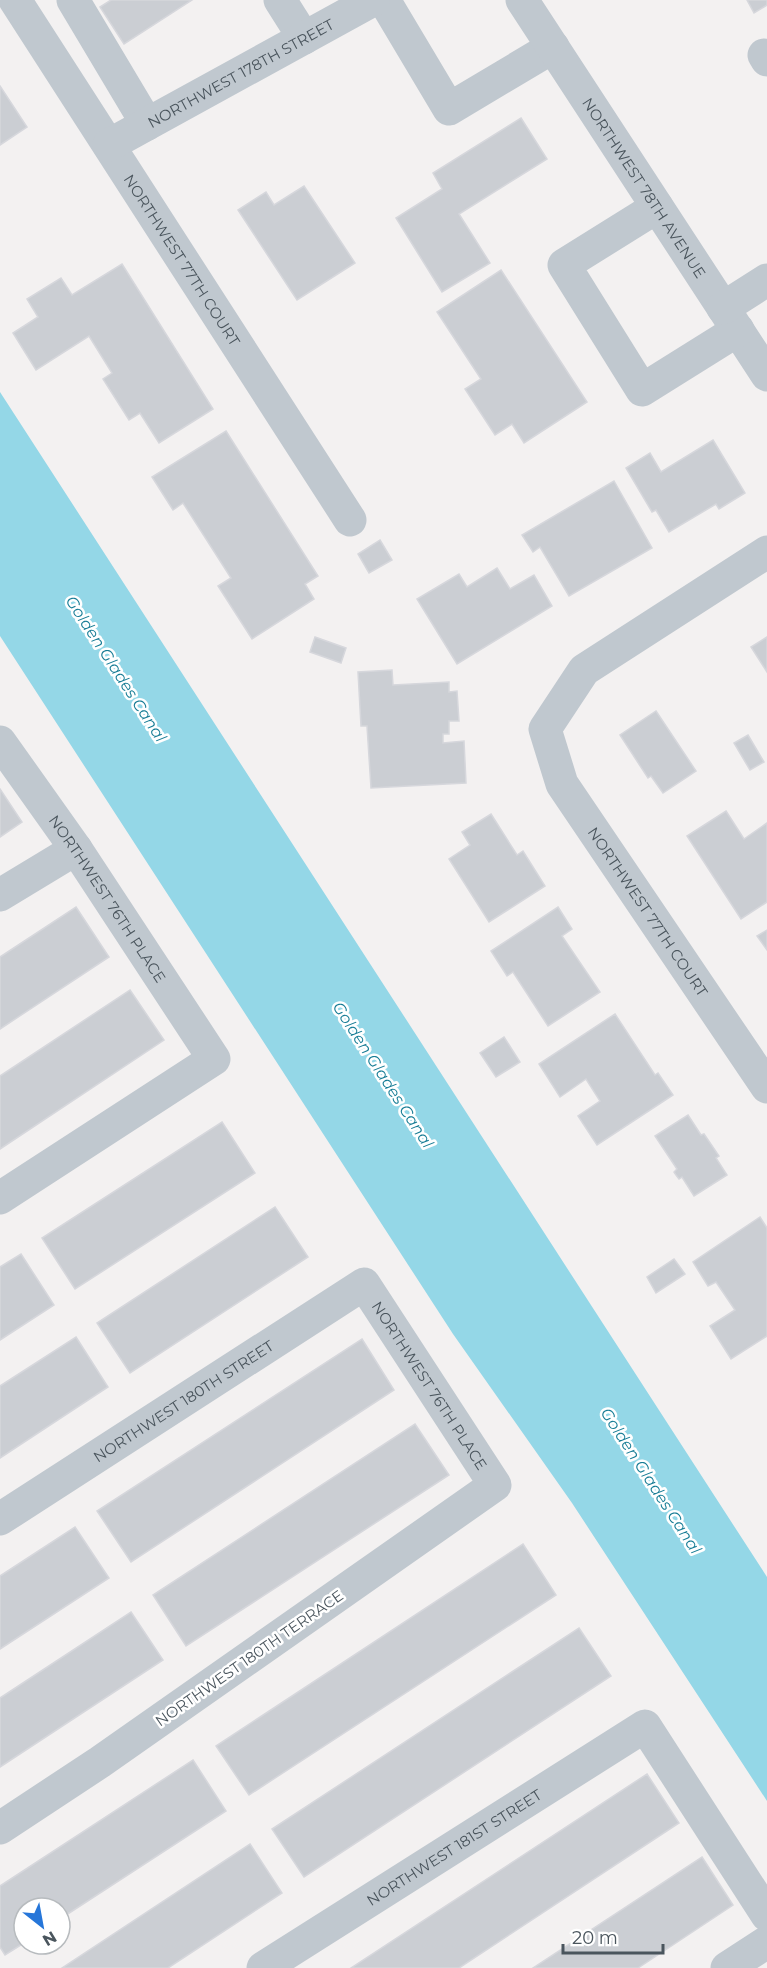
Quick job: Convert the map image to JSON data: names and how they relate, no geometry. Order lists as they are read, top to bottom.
{
  "streets": {
    "street": [
      "NORTHWEST 178TH STREET",
      "NORTHWEST 78TH AVENUE",
      "NORTHWEST 77TH COURT",
      "NORTHWEST 76TH PLACE",
      "NORTHWEST 180TH STREET",
      "NORTHWEST 180TH TERRACE",
      "NORTHWEST 181ST STREET"
    ]
  },
  "crossings": [
    ["NORTHWEST 178TH STREET", "NORTHWEST 77TH COURT"],
    ["NORTHWEST 76TH PLACE", "NORTHWEST 180TH STREET"],
    ["NORTHWEST 76TH PLACE", "NORTHWEST 180TH TERRACE"]
  ],
  "water": ["Golden Glades Canal"],
  "scale_bar": "20 m",
  "north": "bottom right"
}
